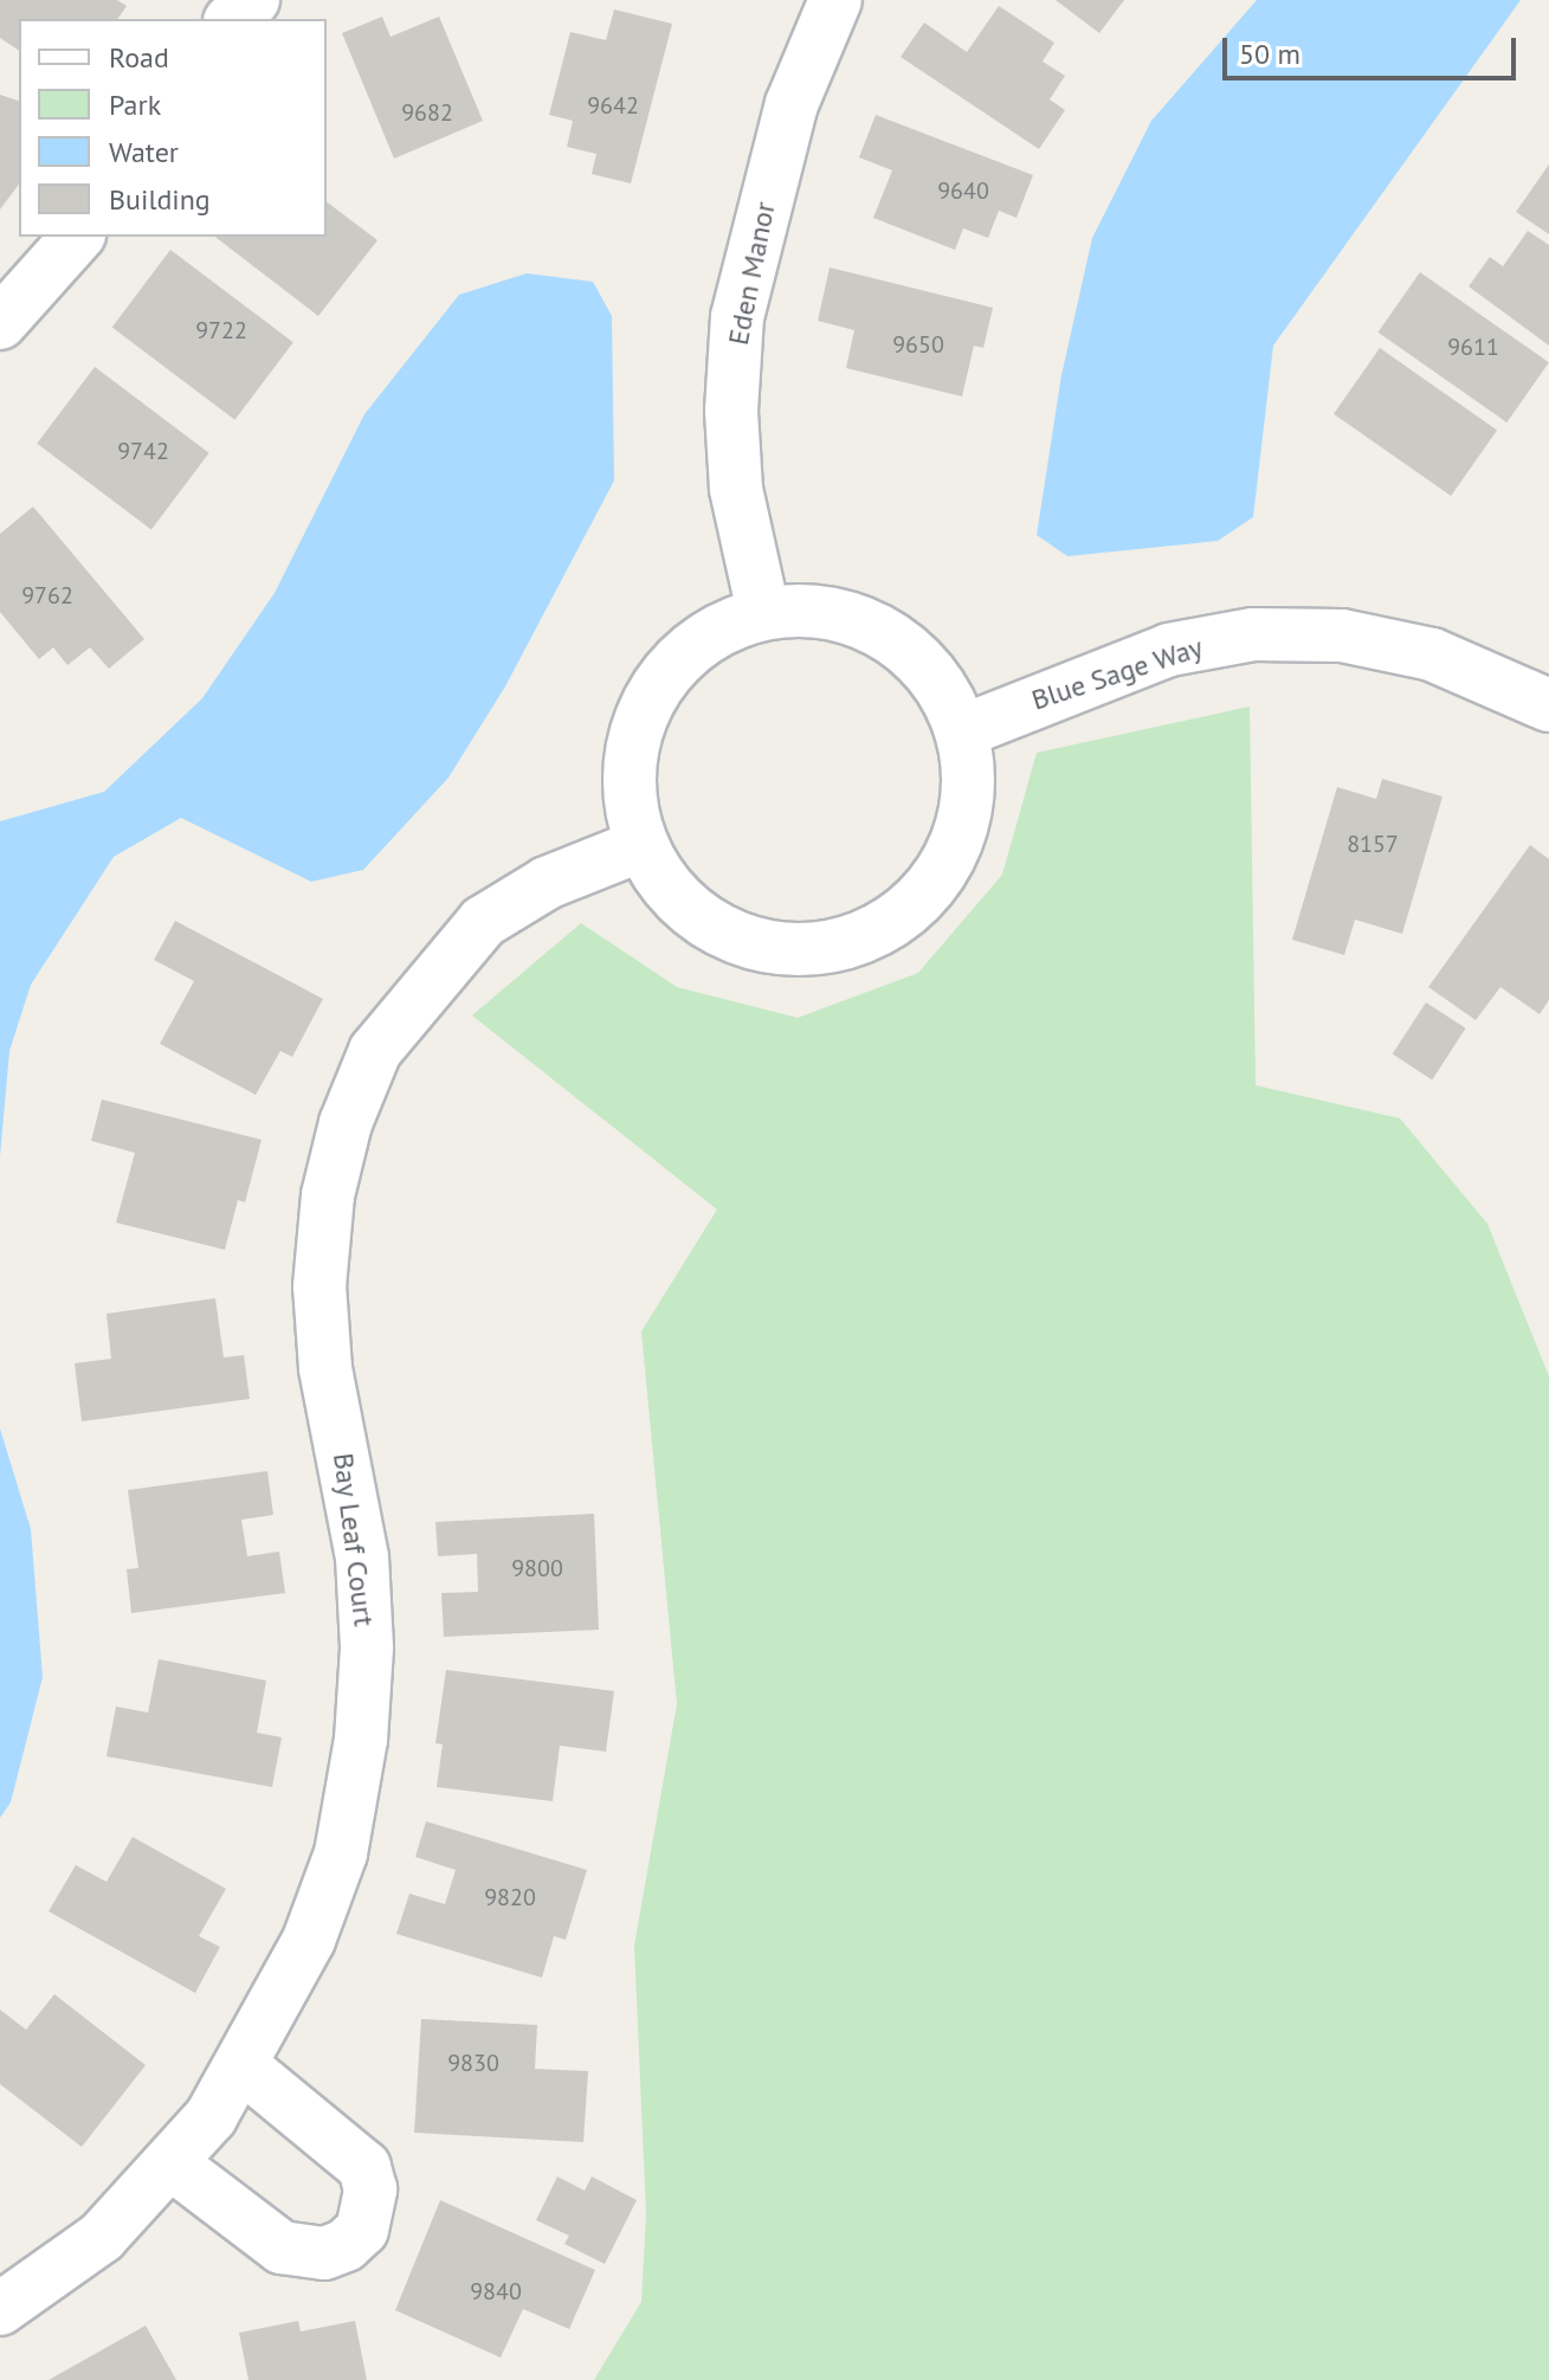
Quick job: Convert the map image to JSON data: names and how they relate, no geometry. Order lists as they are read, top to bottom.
{
  "streets": {
    "street": ["Eden Manor", "Blue Sage Way", "Bay Leaf Court"]
  },
  "crossings": [
    ["Eden Manor", "Blue Sage Way"],
    ["Eden Manor", "Bay Leaf Court"],
    ["Blue Sage Way", "Bay Leaf Court"]
  ],
  "house_numbers": [
    "9642",
    "9682",
    "9640",
    "9722",
    "9650",
    "9611",
    "9742",
    "9762",
    "8157",
    "9800",
    "9820",
    "9830",
    "9840"
  ],
  "legend": [
    "Road",
    "Park",
    "Water",
    "Building"
  ],
  "scale_bar": "50 m"
}
